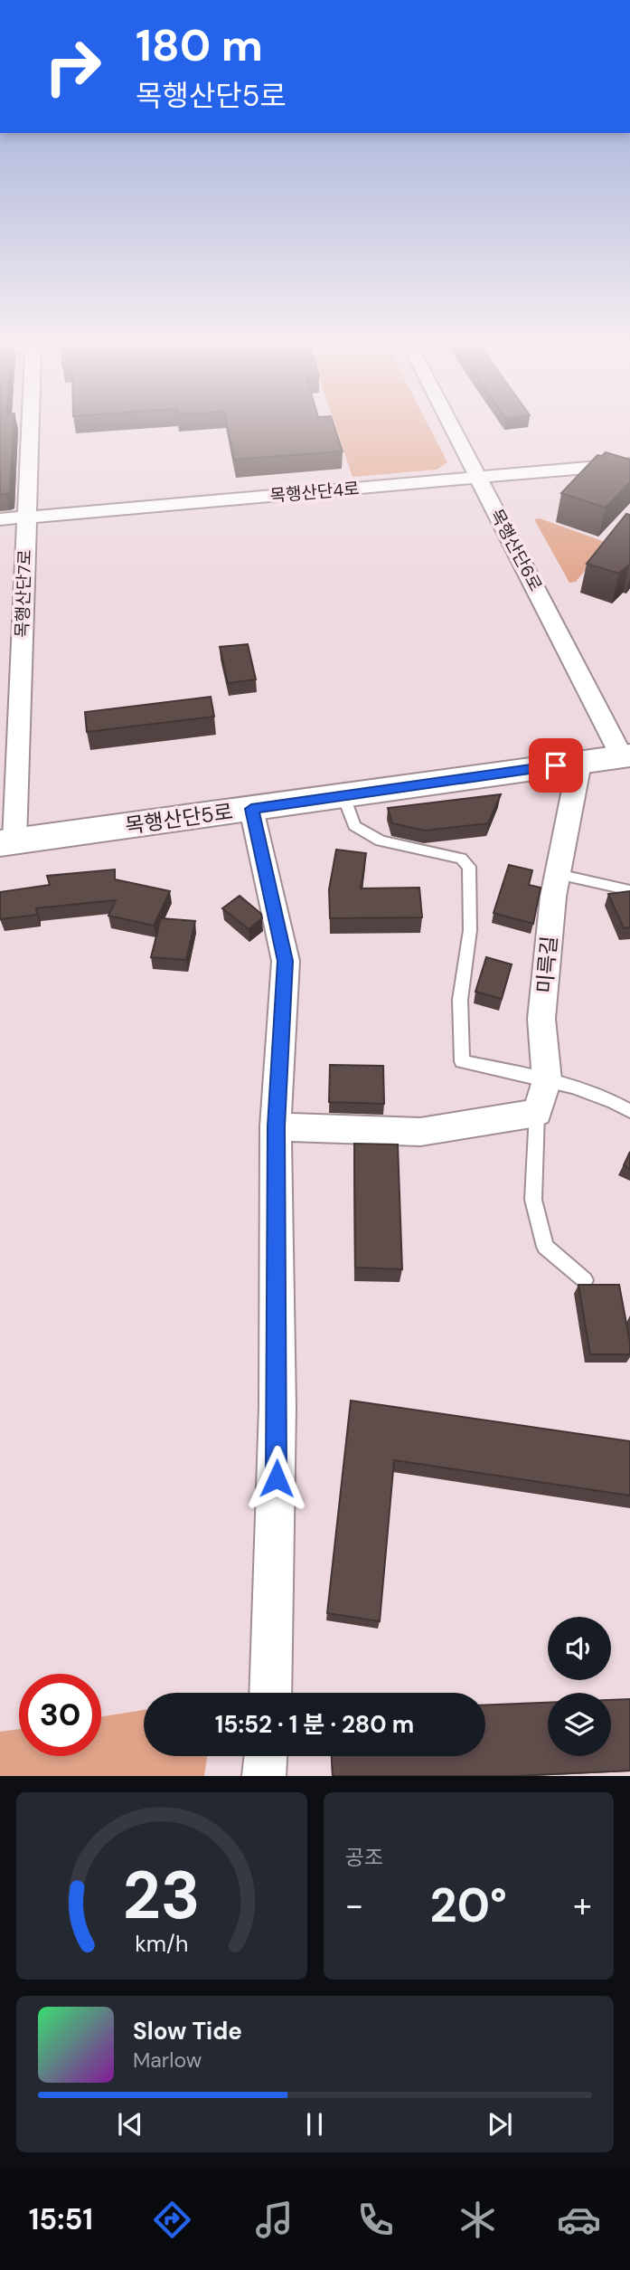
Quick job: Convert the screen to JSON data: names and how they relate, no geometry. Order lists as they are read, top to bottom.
{
  "streets": {
    "street": [
      "목행산단4로",
      "목행산단6로",
      "목행산단7로",
      "목행산단5로",
      "미륵길"
    ]
  },
  "crossings": [
    ["목행산단4로", "목행산단6로"],
    ["목행산단4로", "목행산단7로"],
    ["목행산단6로", "목행산단5로"],
    ["목행산단7로", "목행산단5로"],
    ["목행산단5로", "미륵길"]
  ],
  "page": {
    "turn": ["180 m", "목행산단5로"],
    "limit": "30",
    "trip": "15:52 · 1 분 · 280 m",
    "tile": "공조",
    "heat": ["−", "20°", "+"],
    "song": ["Slow Tide", "Marlow"],
    "tabs": "15:51",
    "gauge": ["23", "km/h"]
  }
}
